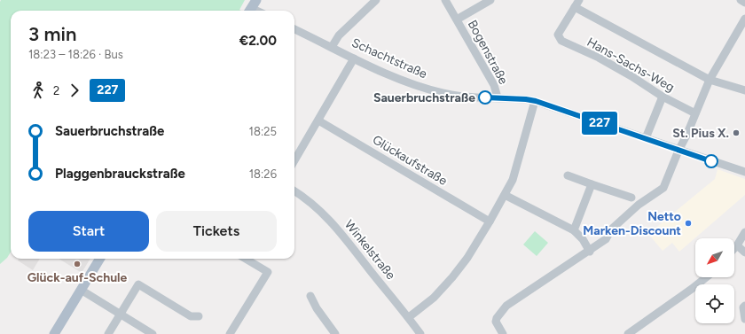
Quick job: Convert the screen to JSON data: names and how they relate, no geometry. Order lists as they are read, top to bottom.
{
  "streets": {
    "street": [
      "Bogenstraße",
      "Schachtstraße",
      "Hans-Sachs-Weg",
      "Glückaufstraße",
      "Winkelstraße"
    ]
  },
  "crossings": [
    ["Bogenstraße", "Schachtstraße"]
  ],
  "places": [
    "Sauerbruchstraße",
    "St. Pius X.",
    "Netto Marken-Discount",
    "Glück-auf-Schule"
  ],
  "lines": ["bus line 227"],
  "north": "bottom left",
  "page": {
    "on_map": "227",
    "heading": ["3 min", "18:23 – 18:26 · Bus", "€2.00"],
    "legs": ["2", "227"],
    "list": [
      {
        "name": "Sauerbruchstraße",
        "value": "18:25"
      },
      {
        "name": "Plaggenbrauckstraße",
        "value": "18:26"
      }
    ],
    "buttons": ["Start", "Tickets"]
  }
}
